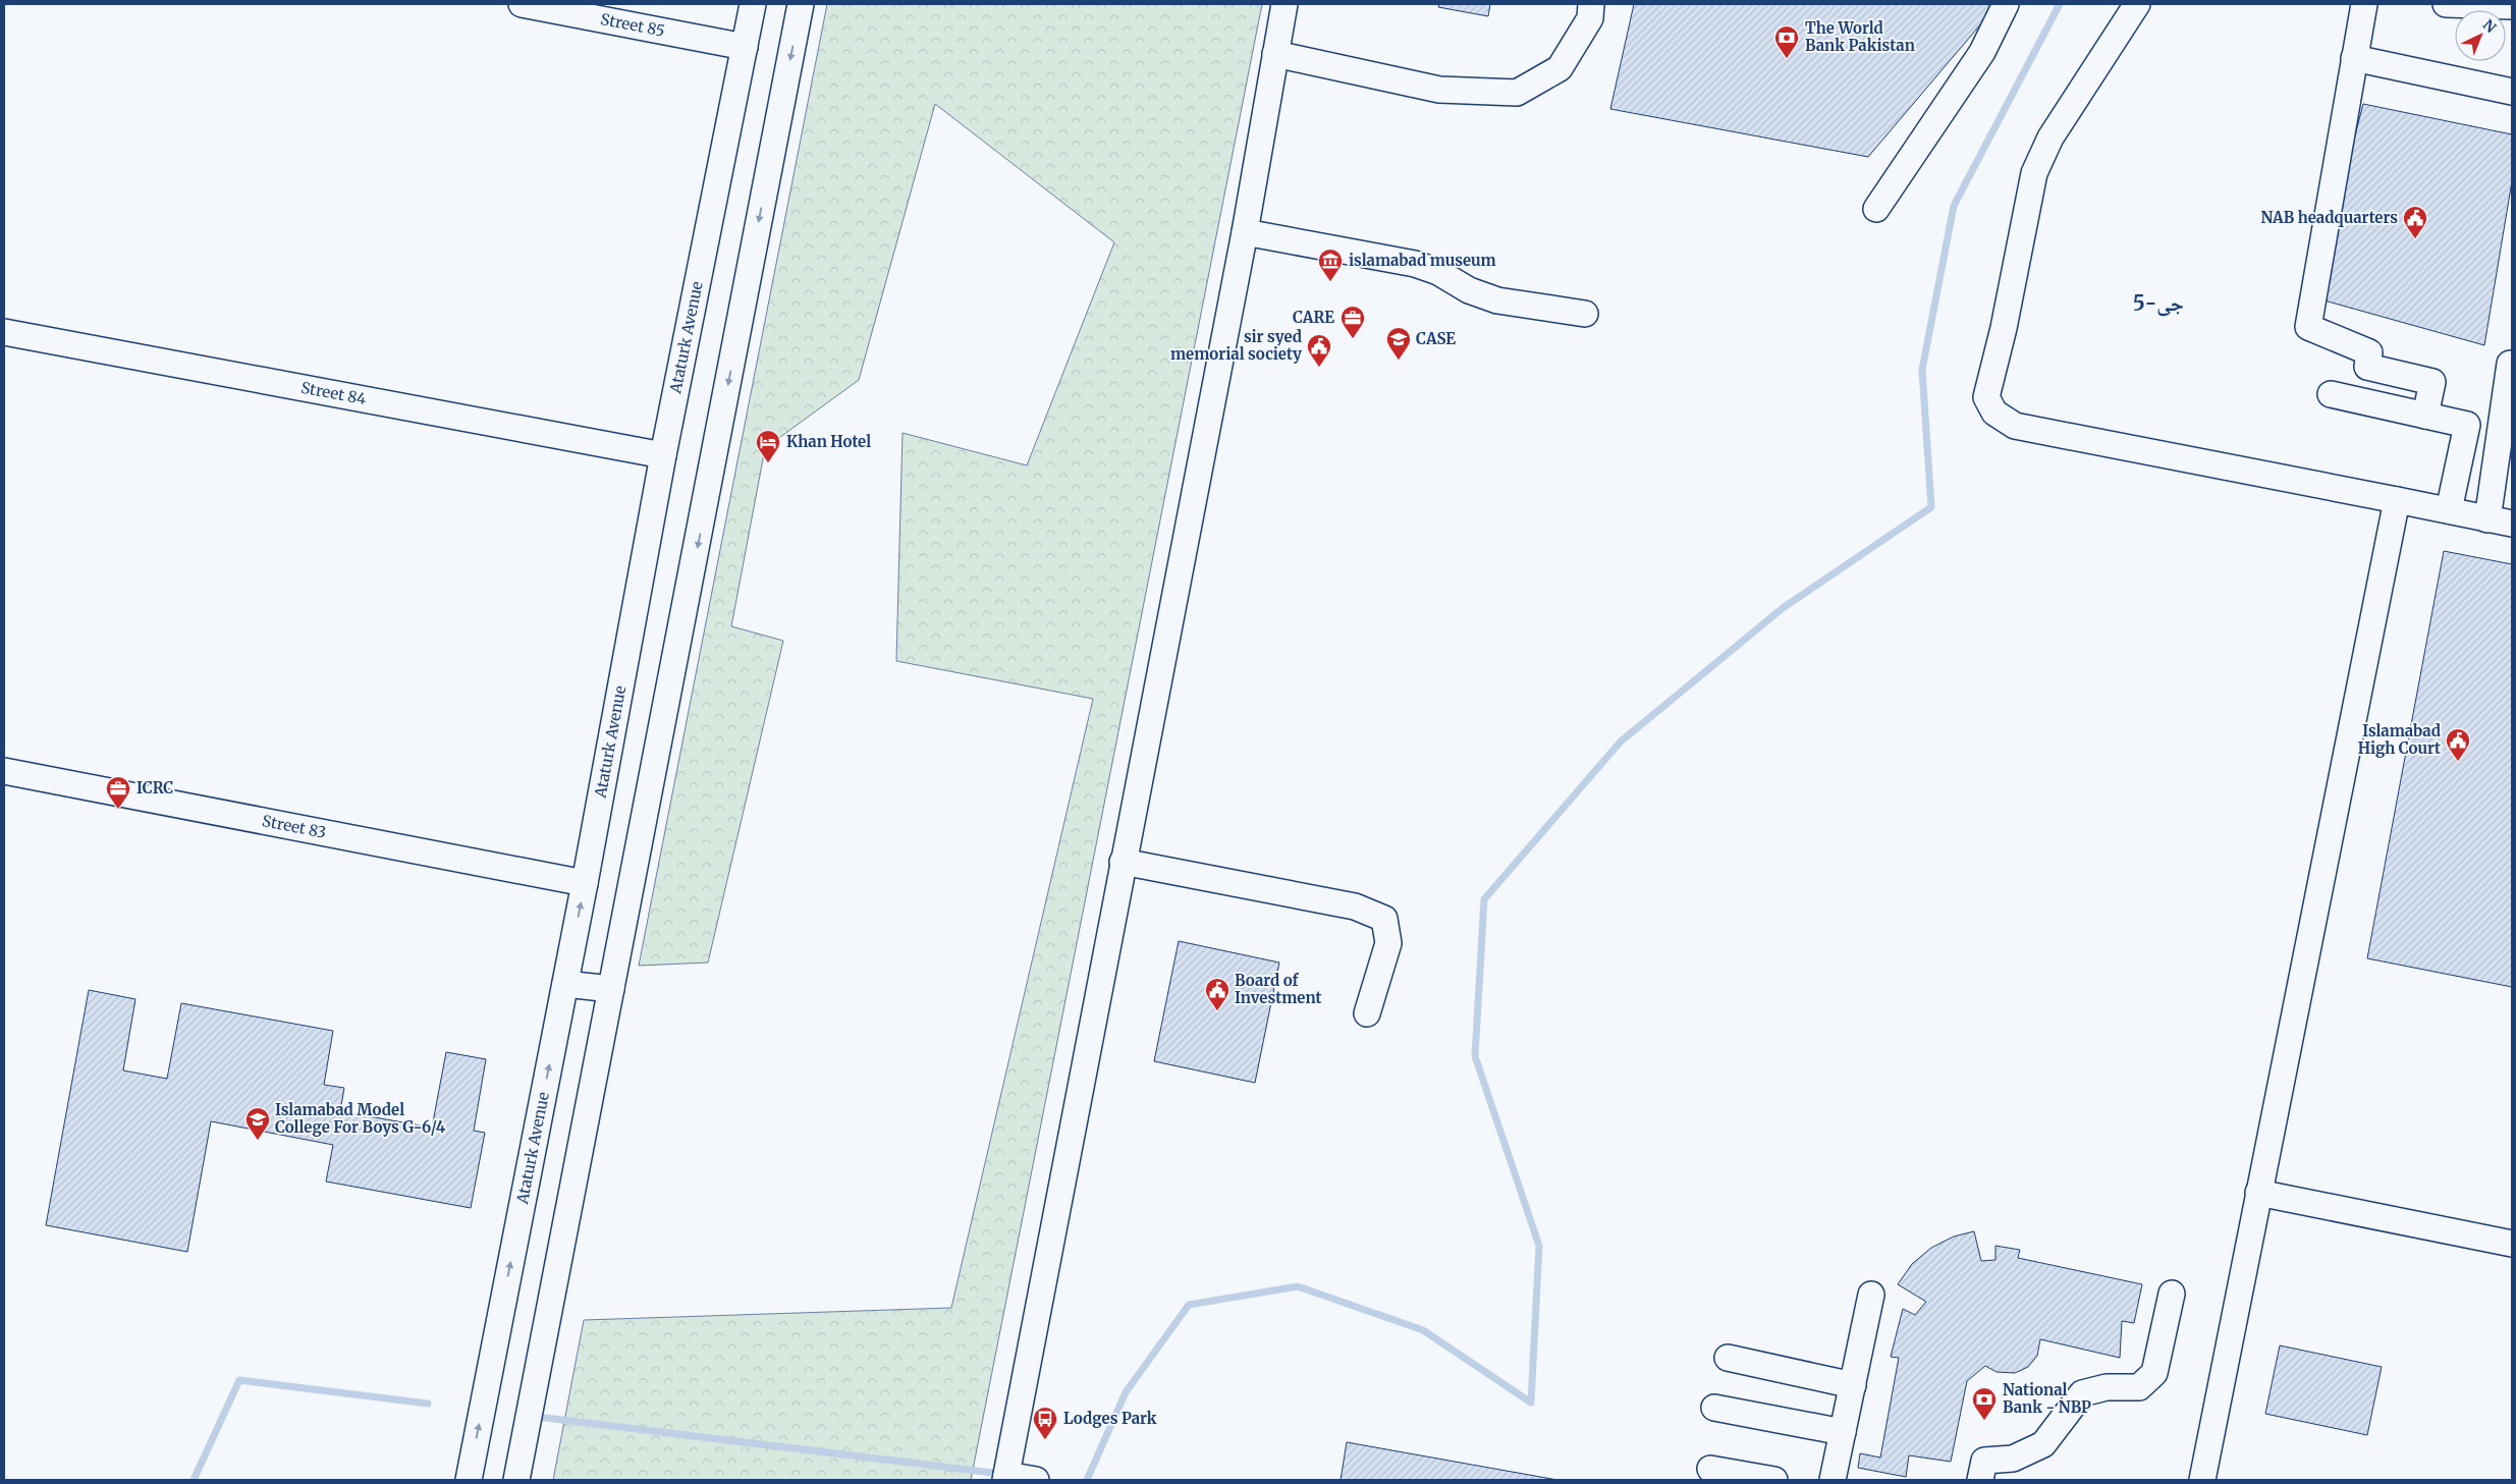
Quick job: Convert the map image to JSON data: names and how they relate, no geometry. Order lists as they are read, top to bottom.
{
  "streets": {
    "street": [
      "Street 85",
      "Ataturk Avenue",
      "Street 84",
      "Street 83"
    ]
  },
  "crossings": [
    ["Street 85", "Ataturk Avenue"],
    ["Ataturk Avenue", "Street 84"],
    ["Ataturk Avenue", "Street 83"]
  ],
  "districts": ["جی-5"],
  "places": {
    "bank": ["The World Bank Pakistan", "National Bank - NBP"],
    "public building": [
      "NAB headquarters",
      "sir syed memorial society",
      "Islamabad High Court",
      "Board of Investment"
    ],
    "museum": ["islamabad museum"],
    "office": ["CARE", "ICRC"],
    "school or university": ["CASE", "Islamabad Model College For Boys G-6/4"],
    "hotel": ["Khan Hotel"],
    "bus stop": ["Lodges Park"]
  },
  "north": "top right"
}
